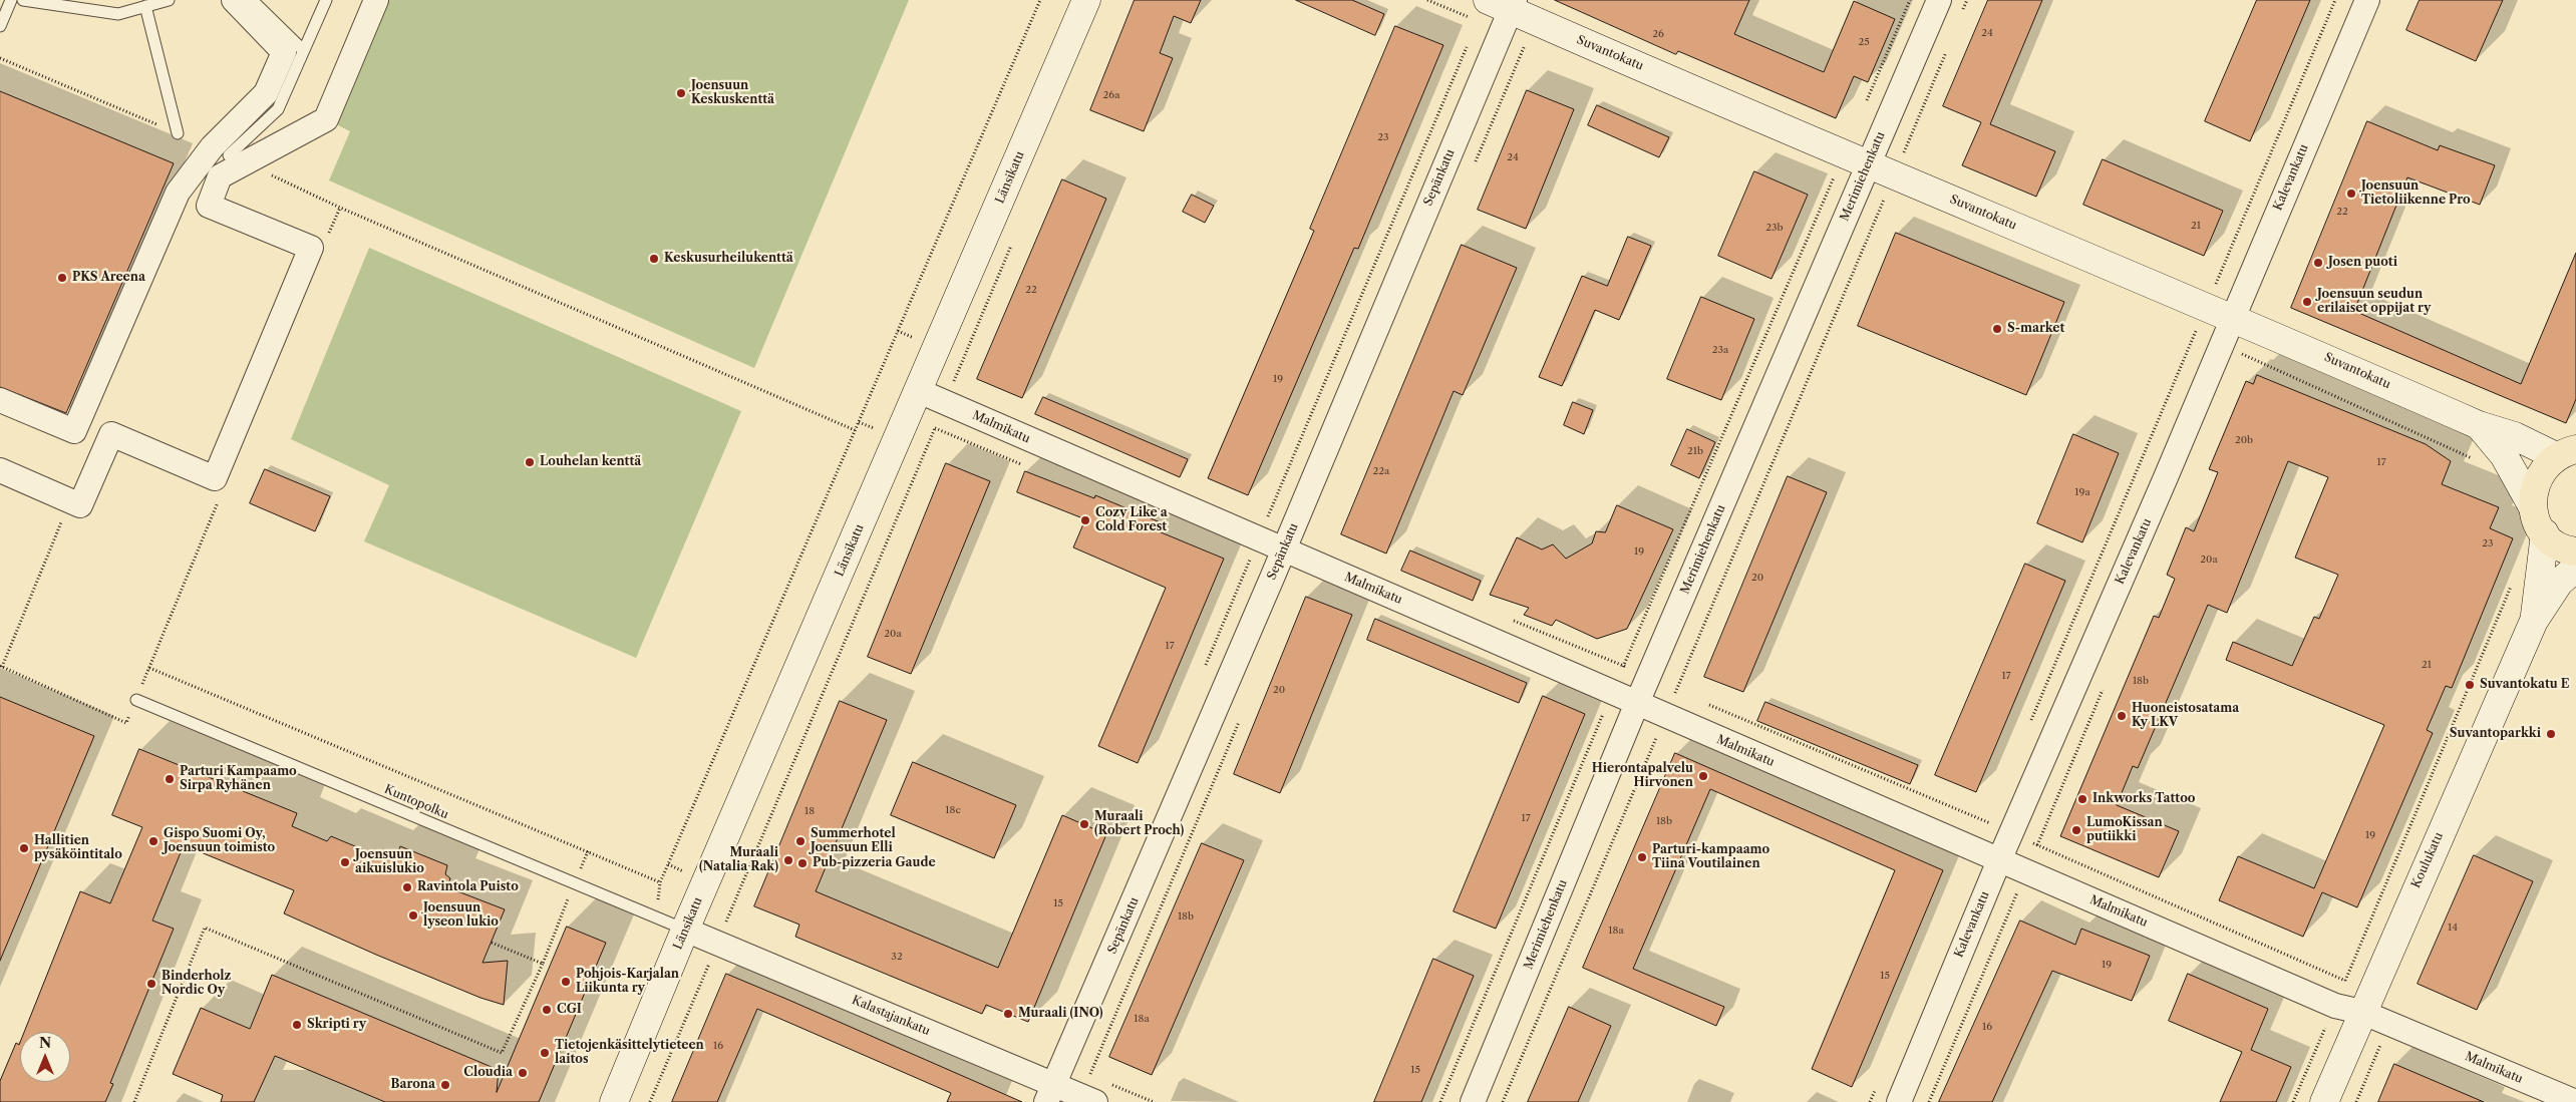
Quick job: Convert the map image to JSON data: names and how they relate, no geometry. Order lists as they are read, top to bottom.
{
  "streets": {
    "street": [
      "Suvantokatu",
      "Merimiehenkatu",
      "Länsikatu",
      "Sepänkatu",
      "Kalevankatu",
      "Malmikatu",
      "Koulukatu",
      "Kalastajankatu"
    ],
    "lane": ["Kuntopolku"]
  },
  "crossings": [
    ["Suvantokatu", "Merimiehenkatu"],
    ["Suvantokatu", "Sepänkatu"],
    ["Suvantokatu", "Kalevankatu"],
    ["Merimiehenkatu", "Malmikatu"],
    ["Länsikatu", "Malmikatu"],
    ["Länsikatu", "Kuntopolku"],
    ["Länsikatu", "Kalastajankatu"],
    ["Sepänkatu", "Malmikatu"],
    ["Sepänkatu", "Kalastajankatu"],
    ["Kalevankatu", "Malmikatu"],
    ["Malmikatu", "Koulukatu"],
    ["Kuntopolku", "Kalastajankatu"]
  ],
  "places": [
    "Joensuun Keskuskenttä",
    "Joensuun Tietoliikenne Pro",
    "Keskusurheilukenttä",
    "Josen puoti",
    "PKS Areena",
    "Joensuun seudun erilaiset oppijat ry",
    "S-market",
    "Louhelan kenttä",
    "Cozy Like a Cold Forest",
    "Suvantokatu E",
    "Huoneistosatama Ky LKV",
    "Suvantoparkki",
    "Hierontapalvelu Hirvonen",
    "Parturi Kampaamo Sirpa Ryhänen",
    "Inkworks Tattoo",
    "Muraali (Robert Proch)",
    "LumoKissan putiikki",
    "Gispo Suomi Oy, Joensuun toimisto",
    "Summerhotel Joensuun Elli",
    "Hallitien pysäköintitalo",
    "Parturi-kampaamo Tiina Voutilainen",
    "Muraali (Natalia Rak)",
    "Joensuun aikuislukio",
    "Pub-pizzeria Gaude",
    "Ravintola Puisto",
    "Joensuun lyseon lukio",
    "Pohjois-Karjalan Liikunta ry",
    "Binderholz Nordic Oy",
    "CGI",
    "Muraali (INO)",
    "Skripti ry",
    "Tietojenkäsittelytieteen laitos",
    "Cloudia",
    "Barona"
  ],
  "house_numbers": [
    "24",
    "26",
    "25",
    "26a",
    "23",
    "24",
    "22",
    "21",
    "23b",
    "22",
    "23a",
    "19",
    "20b",
    "21b",
    "17",
    "22a",
    "19a",
    "23",
    "19",
    "20a",
    "20",
    "20a",
    "17",
    "21",
    "17",
    "18b",
    "20",
    "18c",
    "18",
    "17",
    "18b",
    "19",
    "15",
    "18b",
    "14",
    "18a",
    "32",
    "19",
    "15",
    "18a",
    "16",
    "16",
    "15"
  ],
  "north": "top"
}
